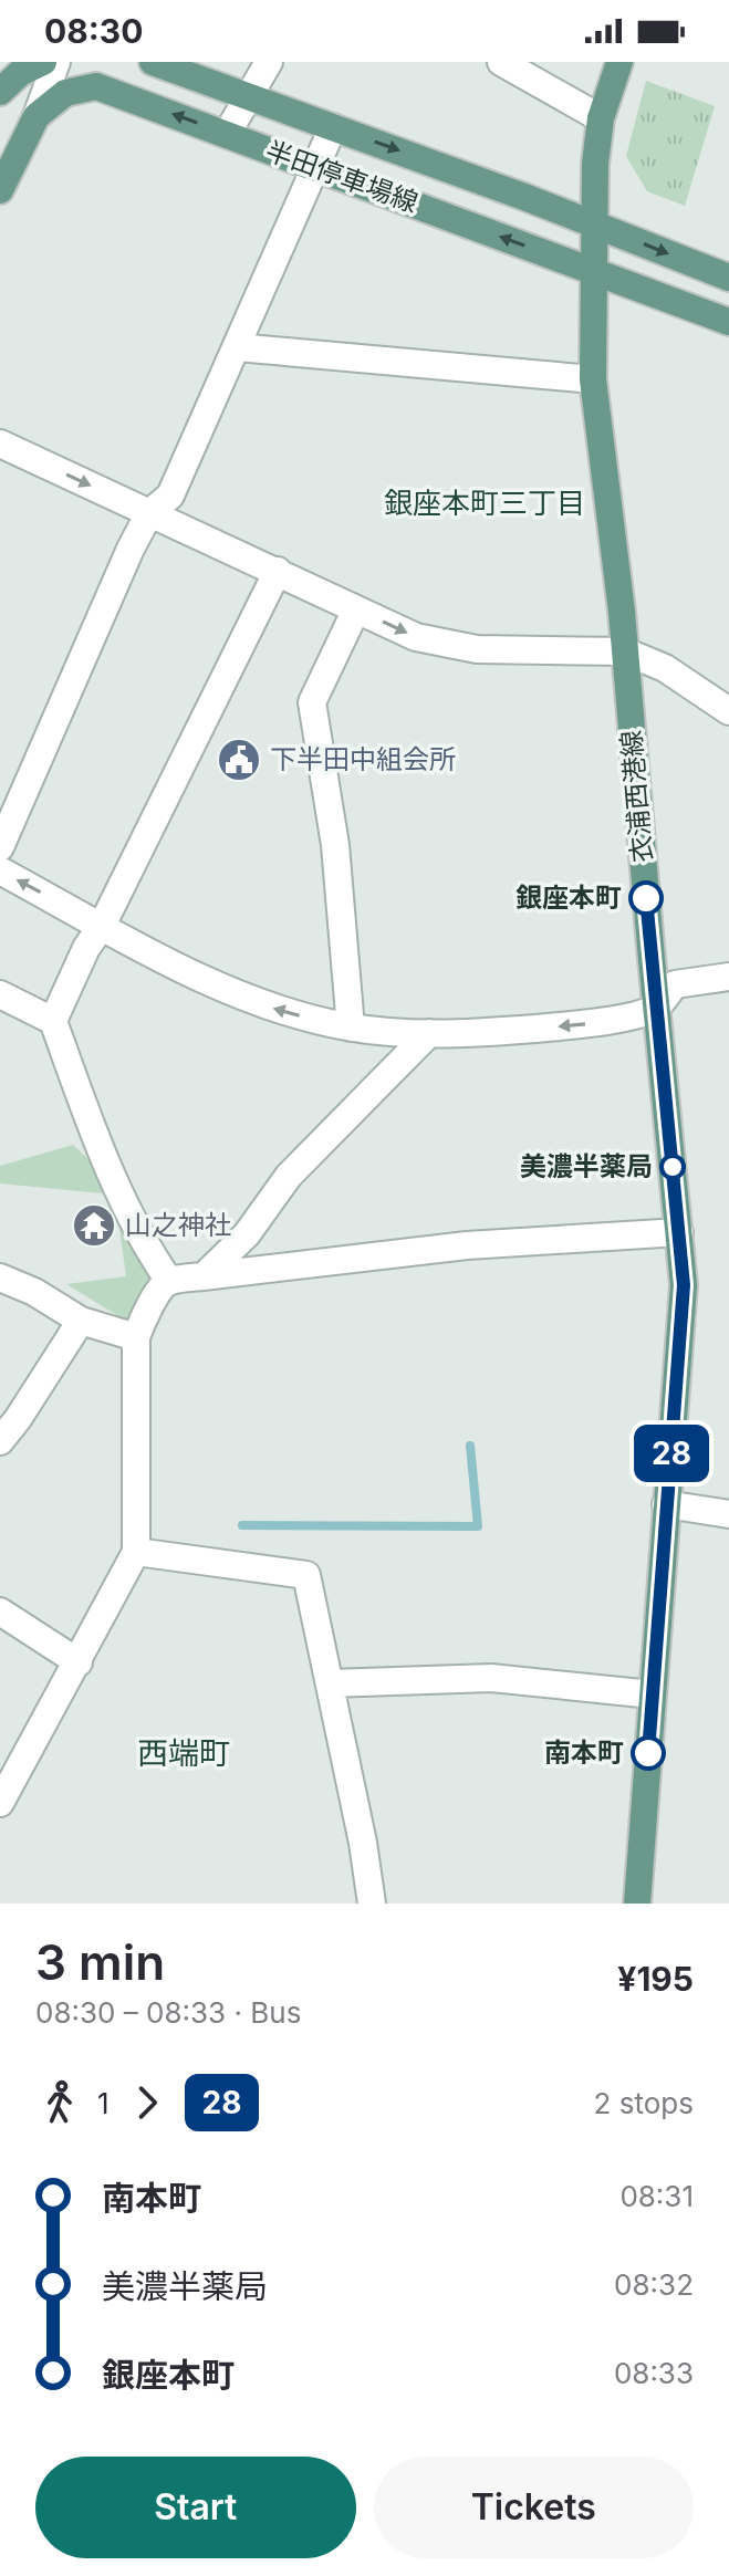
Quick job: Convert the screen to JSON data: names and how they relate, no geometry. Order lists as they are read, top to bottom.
{
  "streets": {
    "main road": ["半田停車場線", "衣浦西港線"]
  },
  "crossings": [
    ["半田停車場線", "衣浦西港線"]
  ],
  "districts": ["銀座本町三丁目", "西端町"],
  "places": {
    "public building": ["下半田中組会所"],
    "other": ["銀座本町", "美濃半薬局", "南本町"],
    "temple": ["山之神社"]
  },
  "lines": ["bus line 28"],
  "page": {
    "status": "08:30",
    "on_map": "28",
    "heading": ["3 min", "08:30 – 08:33 · Bus", "¥195"],
    "legs": ["1", "28", "2 stops"],
    "list": [
      {
        "name": "南本町",
        "value": "08:31"
      },
      {
        "name": "美濃半薬局",
        "value": "08:32"
      },
      {
        "name": "銀座本町",
        "value": "08:33"
      }
    ],
    "buttons": ["Start", "Tickets"]
  }
}
